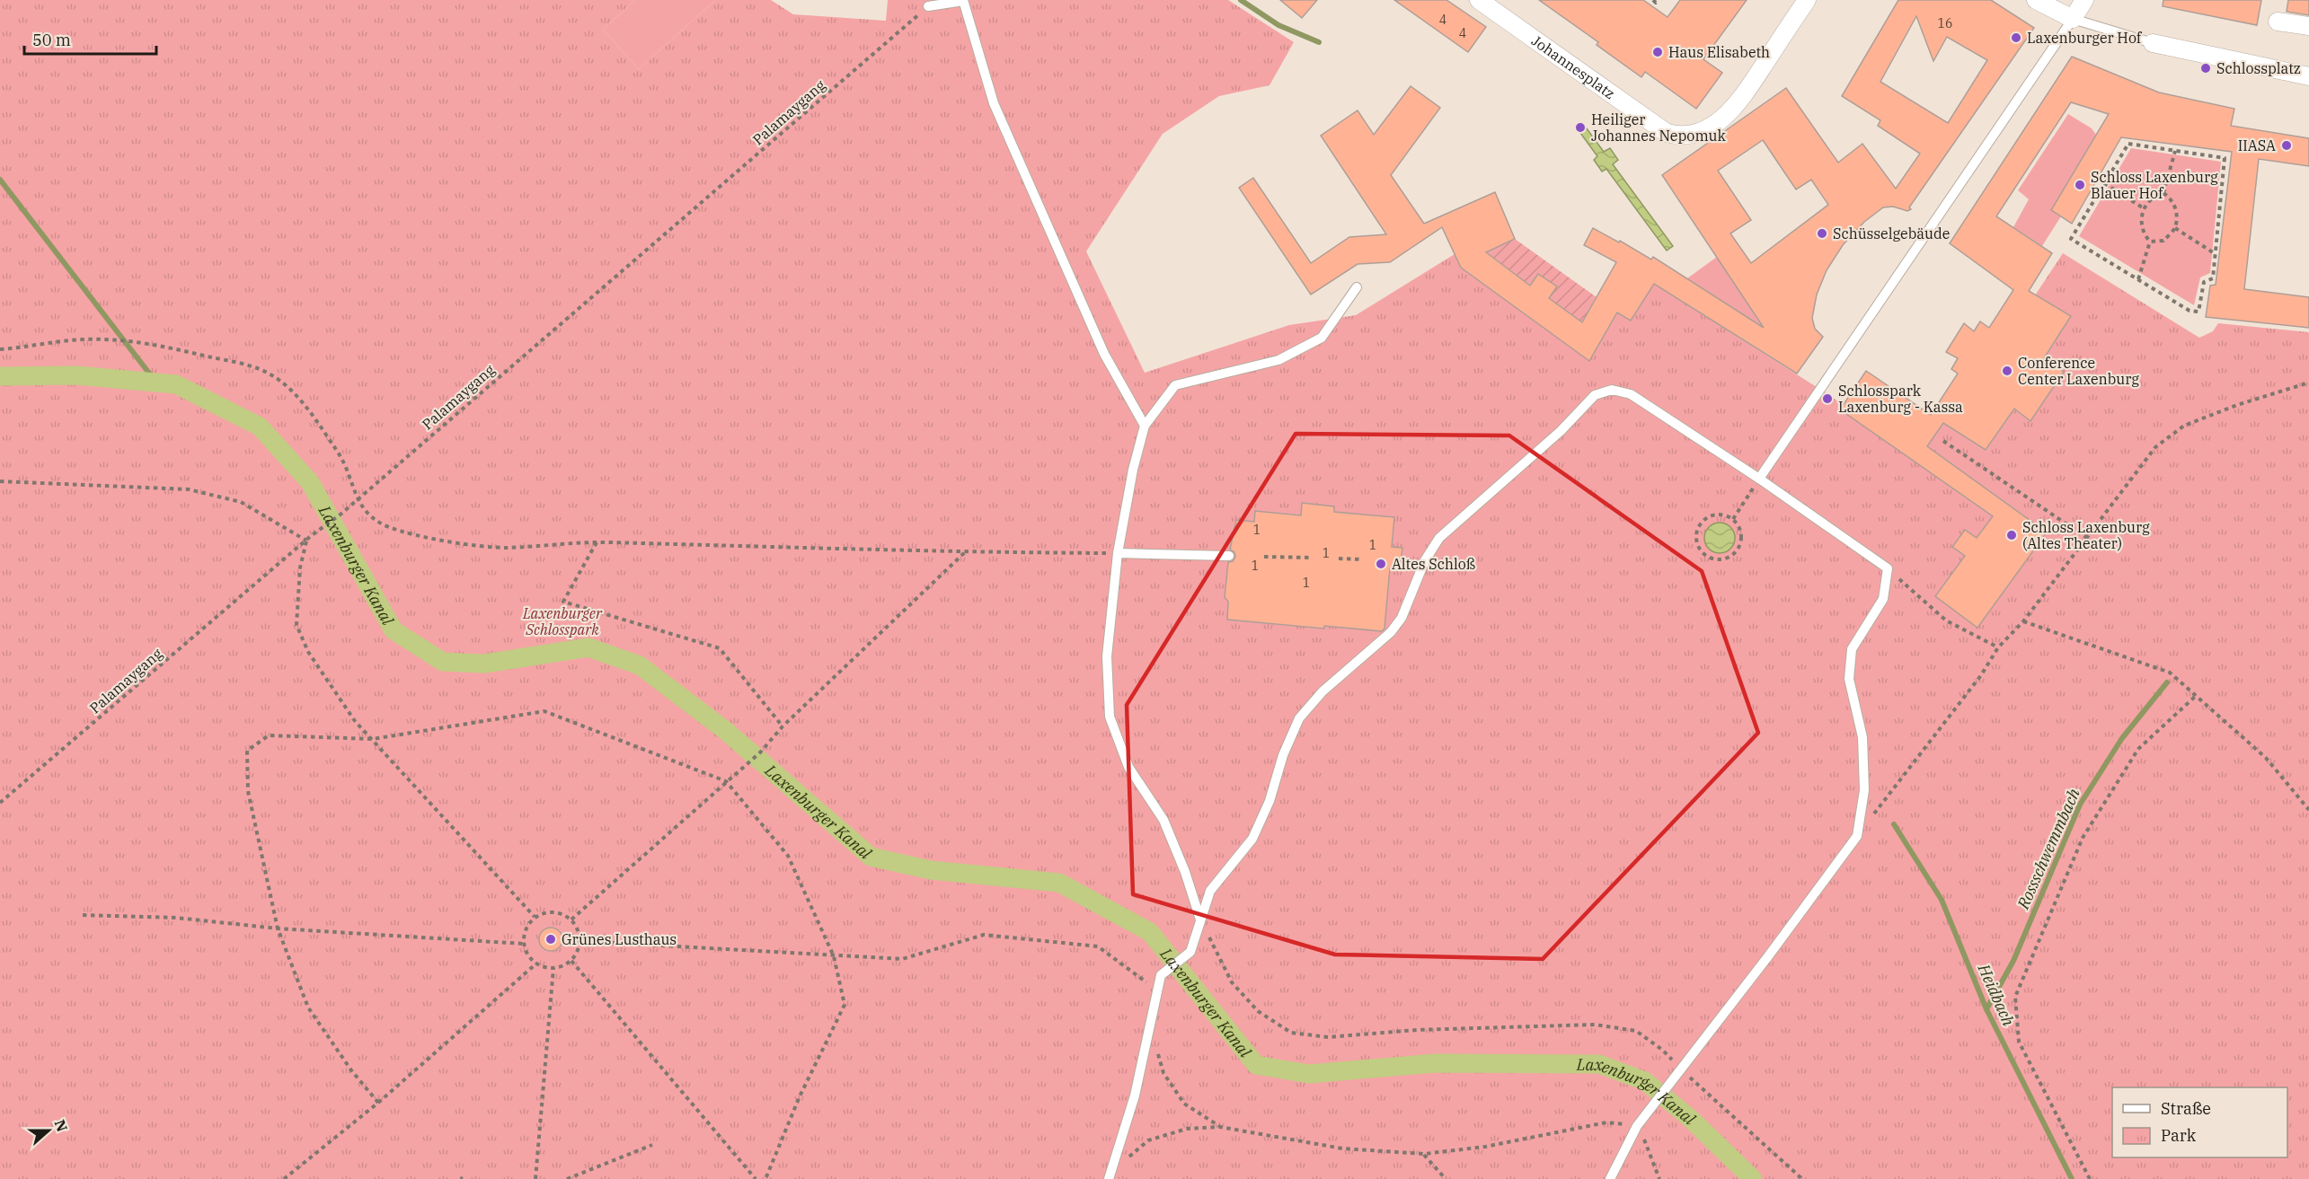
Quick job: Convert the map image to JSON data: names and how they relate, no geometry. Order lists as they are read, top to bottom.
{
  "streets": {
    "street": ["Johannesplatz"],
    "path": ["Palamaygang"]
  },
  "water": ["Laxenburger Kanal", "Rossschwemmbach", "Heidbach"],
  "parks": ["Laxenburger Schlosspark"],
  "places": [
    "Laxenburger Hof",
    "Haus Elisabeth",
    "Schlossplatz",
    "Heiliger Johannes Nepomuk",
    "IIASA",
    "Schloss Laxenburg Blauer Hof",
    "Schüsselgebäude",
    "Conference Center Laxenburg",
    "Schlosspark Laxenburg - Kassa",
    "Schloss Laxenburg (Altes Theater)",
    "Altes Schloß",
    "Grünes Lusthaus"
  ],
  "house_numbers": [
    "4",
    "16",
    "4",
    "1",
    "1",
    "1",
    "1",
    "1"
  ],
  "legend": ["Straße", "Park"],
  "scale_bar": "50 m",
  "north": "right"
}
